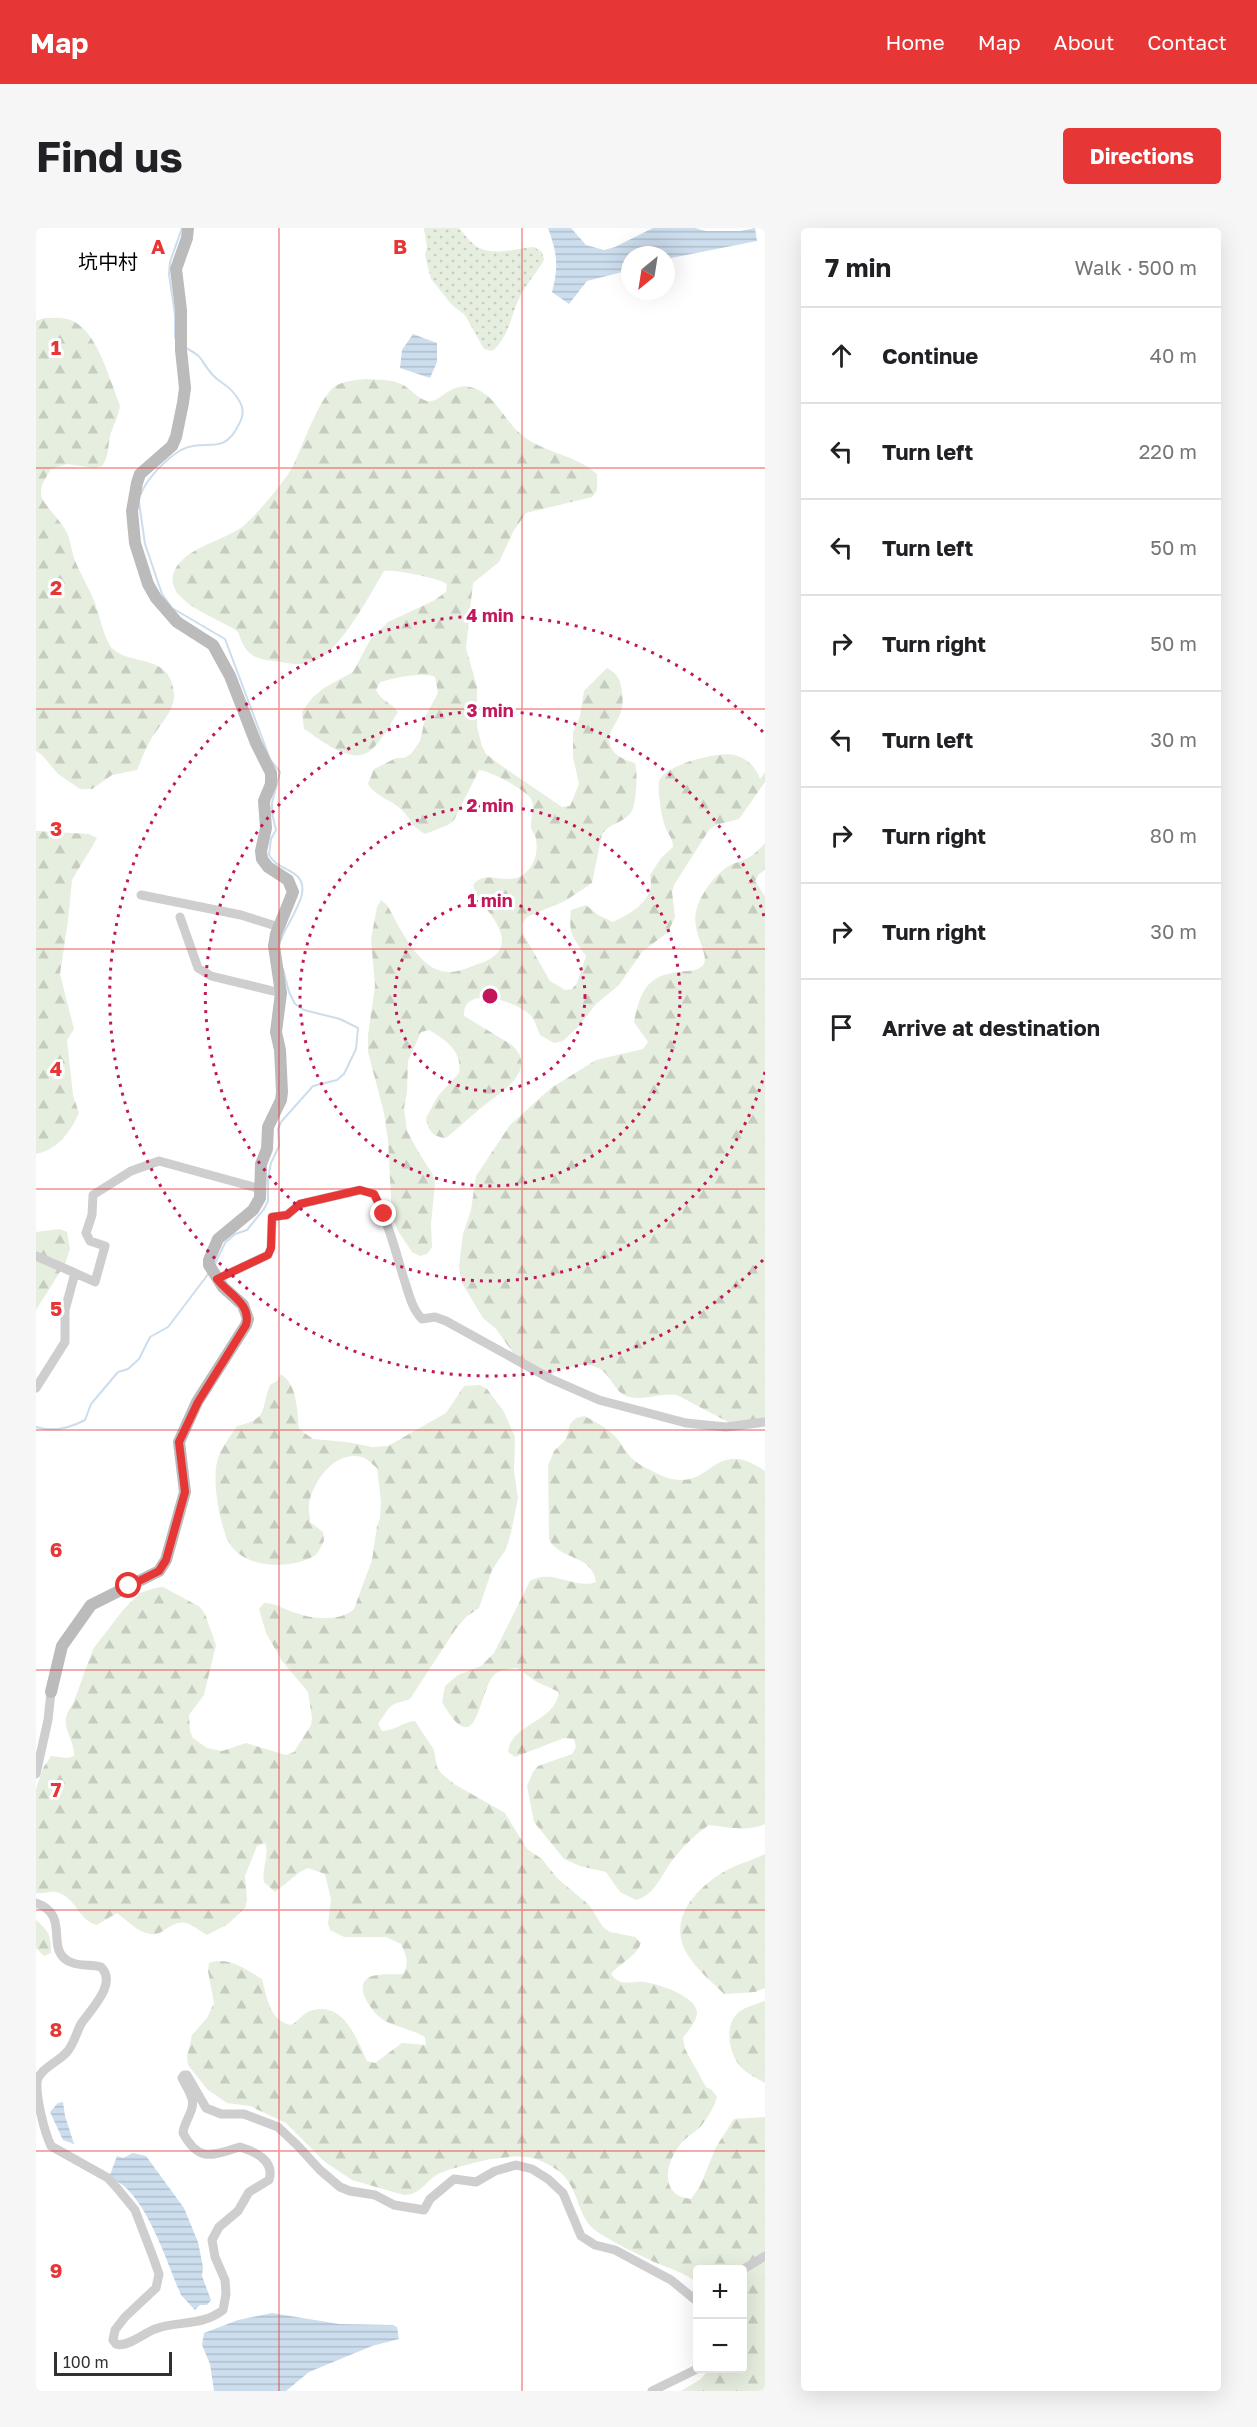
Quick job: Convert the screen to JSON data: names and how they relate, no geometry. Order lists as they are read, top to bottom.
{
  "districts": ["坑中村"],
  "scale_bar": "100 m",
  "north": "bottom left",
  "page": {
    "header": "Map",
    "nav": [
      "Home",
      "Map",
      "About",
      "Contact"
    ],
    "buttons": "Directions",
    "title": "Find us",
    "heading": ["7 min", "Walk · 500 m"],
    "list": [
      ["Continue", "40 m"],
      ["Turn left", "220 m"],
      ["Turn left", "50 m"],
      ["Turn right", "50 m"],
      ["Turn left", "30 m"],
      ["Turn right", "80 m"],
      ["Turn right", "30 m"],
      "Arrive at destination"
    ],
    "map_buttons": ["+", "−"],
    "scale": "100 m"
  },
  "grid": {
    "columns": ["A", "B"],
    "rows": [
      "1",
      "2",
      "3",
      "4",
      "5",
      "6",
      "7",
      "8",
      "9"
    ]
  },
  "rings": [
    "4 min",
    "3 min",
    "2 min",
    "1 min"
  ]
}
